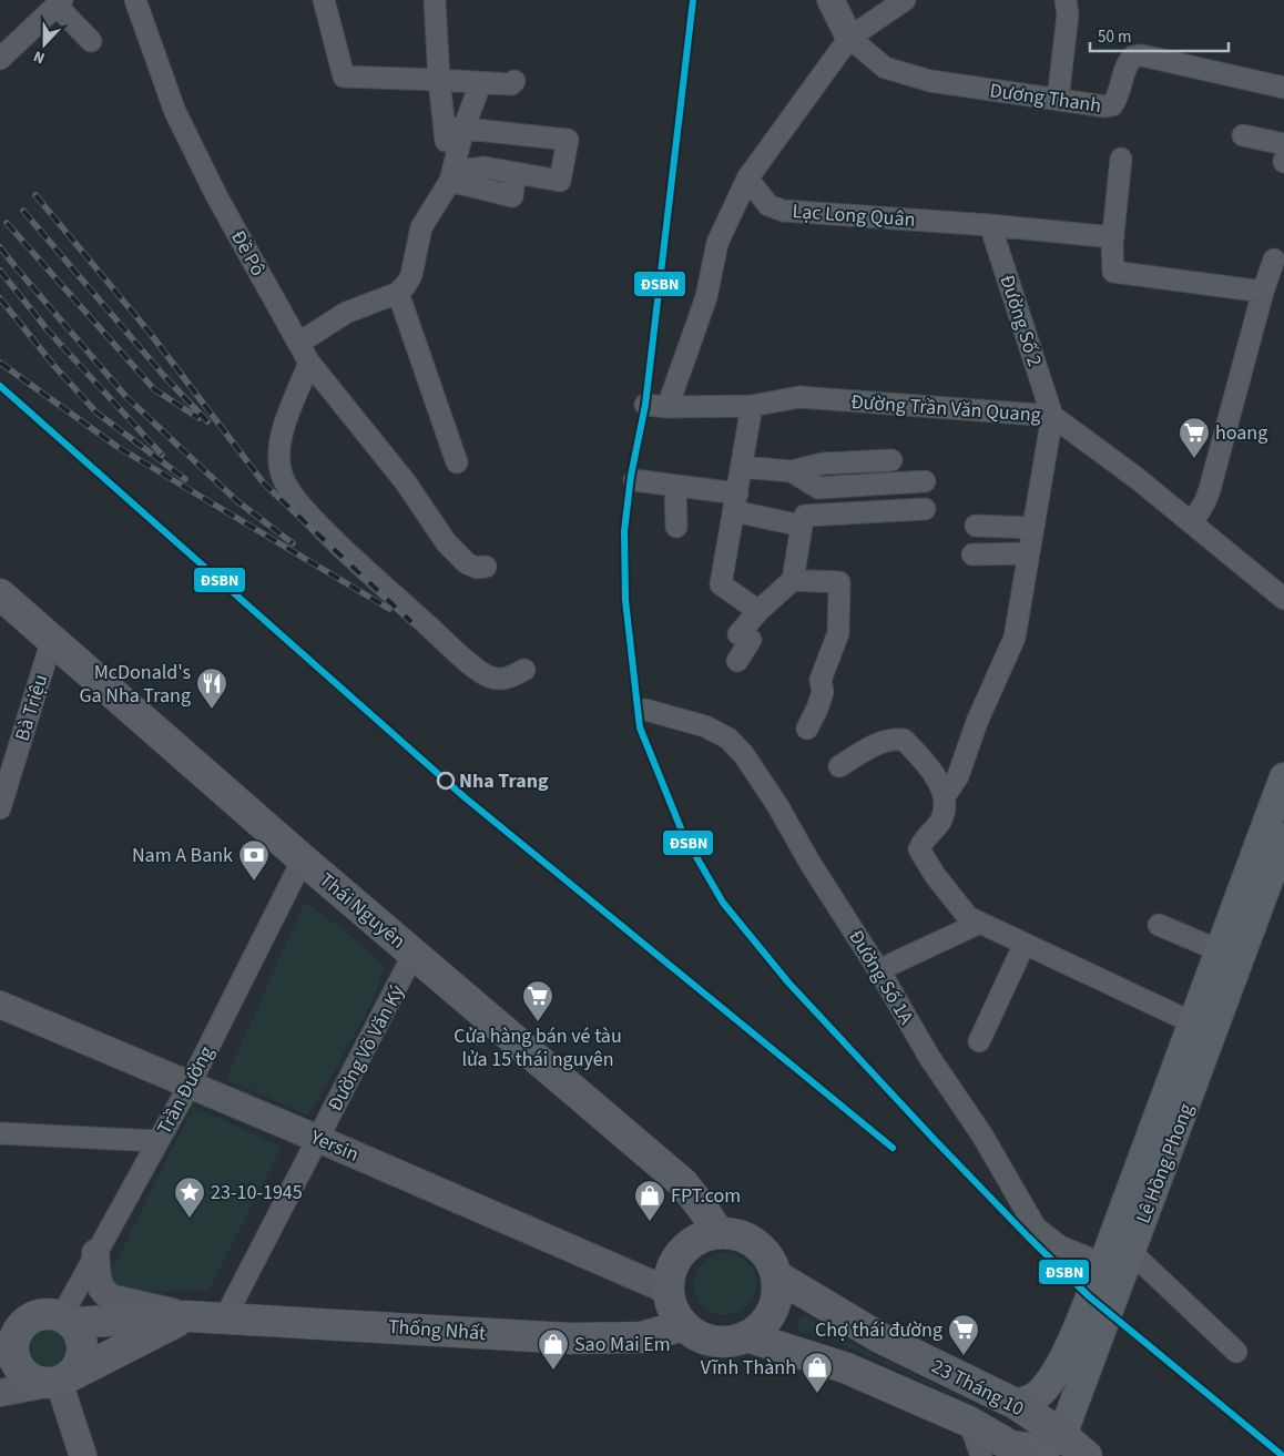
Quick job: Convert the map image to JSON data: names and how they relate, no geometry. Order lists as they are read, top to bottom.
{
  "streets": {
    "main road": [
      "Thái Nguyên",
      "Lê Hồng Phong",
      "Thống Nhất",
      "23 Tháng 10"
    ],
    "street": [
      "Dương Thanh",
      "Lạc Long Quân",
      "Đề Pô",
      "Đường Số 2",
      "Đường Trần Văn Quang",
      "Bà Triệu",
      "Đường Số 1A",
      "Đường Võ Văn Ký",
      "Trần Đường",
      "Yersin"
    ]
  },
  "crossings": [
    ["Lạc Long Quân", "Đường Số 2"],
    ["Đường Số 2", "Đường Trần Văn Quang"],
    ["Bà Triệu", "Thái Nguyên"],
    ["Thái Nguyên", "Đường Võ Văn Ký"],
    ["Thái Nguyên", "Trần Đường"],
    ["Thái Nguyên", "Yersin"],
    ["Thái Nguyên", "Thống Nhất"],
    ["Thái Nguyên", "23 Tháng 10"],
    ["Đường Số 1A", "Lê Hồng Phong"],
    ["Đường Võ Văn Ký", "Yersin"],
    ["Đường Võ Văn Ký", "Thống Nhất"],
    ["Trần Đường", "Yersin"],
    ["Trần Đường", "Thống Nhất"],
    ["Yersin", "Thống Nhất"],
    ["Yersin", "23 Tháng 10"],
    ["Lê Hồng Phong", "23 Tháng 10"],
    ["Thống Nhất", "23 Tháng 10"]
  ],
  "places": {
    "supermarket": ["hoang", "Cửa hàng bán vé tàu lửa 15 thái nguyên", "Chợ thái đường"],
    "restaurant": ["McDonald's Ga Nha Trang"],
    "other": ["Nha Trang"],
    "bank": ["Nam A Bank"],
    "place": ["23-10-1945"],
    "shop": ["FPT.com", "Sao Mai Em", "Vĩnh Thành"]
  },
  "lines": ["transit line ĐSBN"],
  "scale_bar": "50 m",
  "north": "bottom"
}
